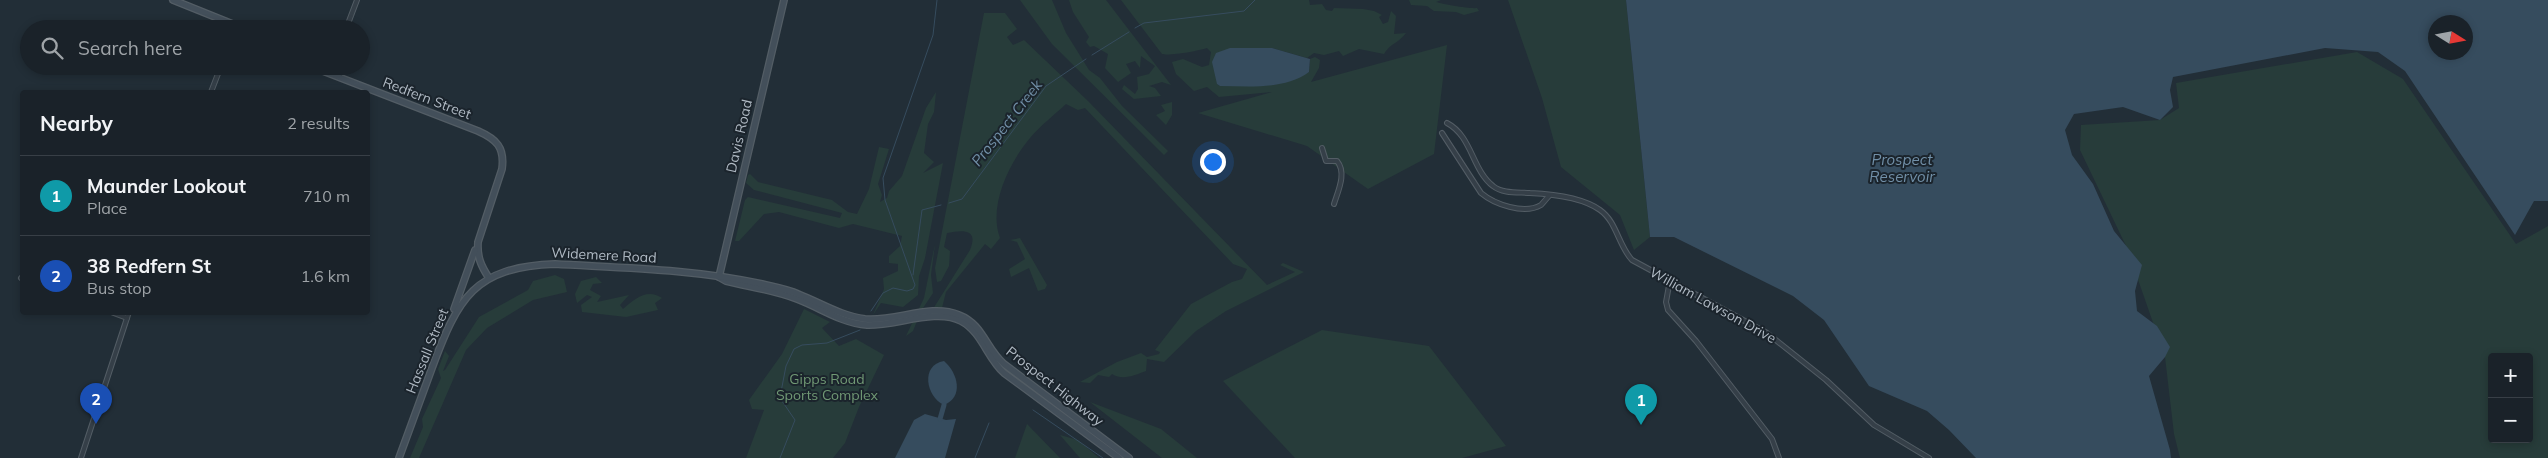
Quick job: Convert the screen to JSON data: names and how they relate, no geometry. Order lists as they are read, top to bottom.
{
  "streets": {
    "main road": [
      "Redfern Street",
      "Davis Road",
      "Widemere Road",
      "Hassall Street",
      "Prospect Highway"
    ],
    "street": ["William Lawson Drive"]
  },
  "crossings": [
    ["Davis Road", "Widemere Road"],
    ["Widemere Road", "Hassall Street"],
    ["Widemere Road", "Prospect Highway"]
  ],
  "water": ["Prospect Creek", "Prospect Reservoir"],
  "parks": ["Gipps Road Sports Complex"],
  "north": "right",
  "page": {
    "search": "Search here",
    "heading": ["Nearby", "2 results"],
    "list": [
      {
        "mark": "1",
        "name": "Maunder Lookout",
        "note": "Place",
        "value": "710 m"
      },
      {
        "mark": "2",
        "name": "38 Redfern St",
        "note": "Bus stop",
        "value": "1.6 km"
      }
    ],
    "map_buttons": ["+", "−"],
    "pins": ["2", "1"]
  }
}
